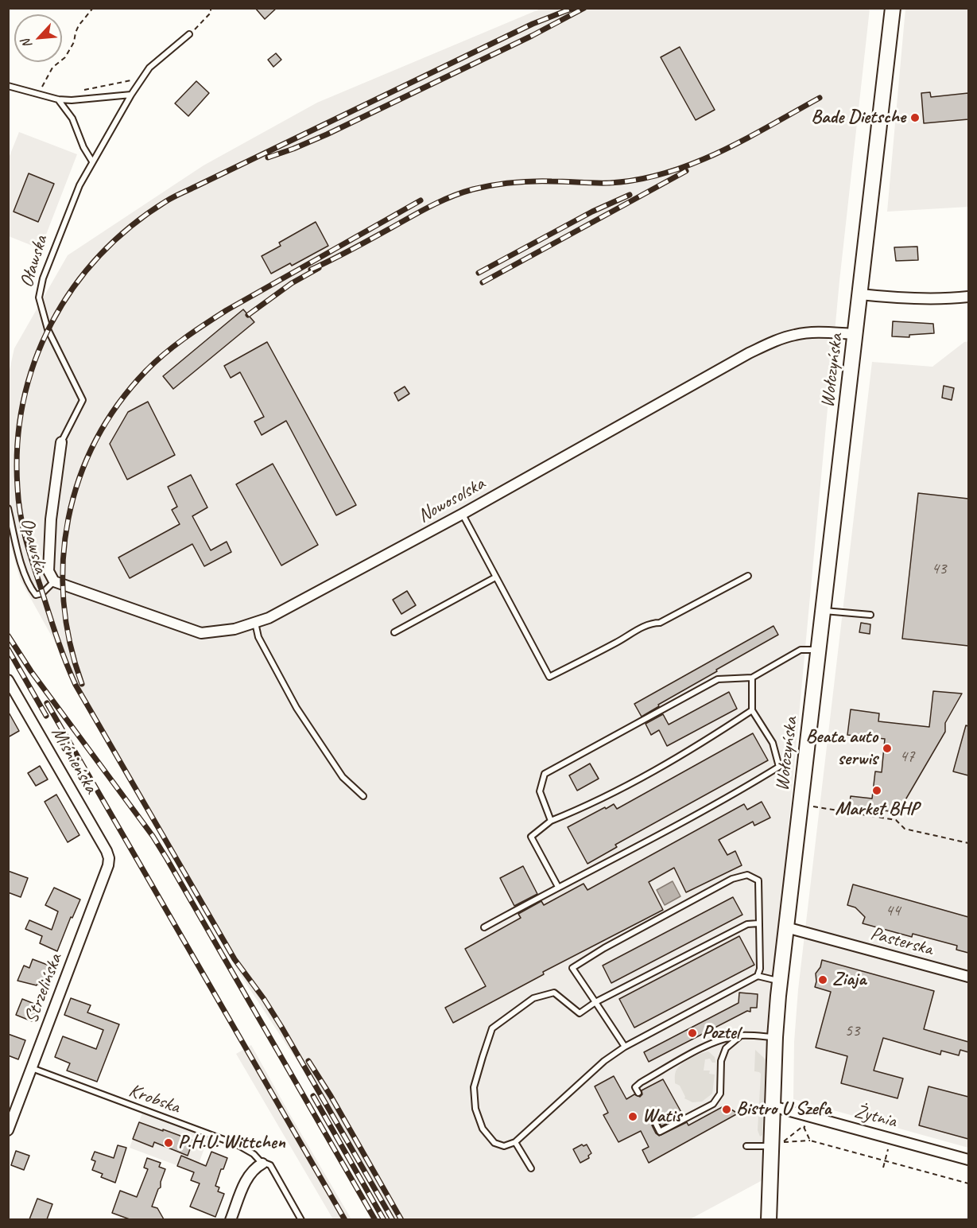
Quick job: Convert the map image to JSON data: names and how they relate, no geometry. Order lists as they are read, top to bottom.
{
  "streets": {
    "street": [
      "Oławska",
      "Wołczyńska",
      "Nowosolska",
      "Miśnieńska",
      "Pasterska",
      "Strzelińska",
      "Żytnia"
    ],
    "lane": ["Opawska", "Krobska"]
  },
  "crossings": [
    ["Oławska", "Nowosolska"],
    ["Oławska", "Opawska"],
    ["Wołczyńska", "Nowosolska"],
    ["Wołczyńska", "Pasterska"],
    ["Wołczyńska", "Żytnia"],
    ["Nowosolska", "Opawska"],
    ["Miśnieńska", "Strzelińska"],
    ["Strzelińska", "Krobska"]
  ],
  "places": [
    "Bade Dietsche",
    "Beata auto serwis",
    "Market BHP",
    "Ziaja",
    "Poztel",
    "Bistro U Szefa",
    "Watis",
    "P.H.U. Wittchen"
  ],
  "house_numbers": [
    "43",
    "47",
    "44",
    "53"
  ],
  "north": "bottom left"
}
